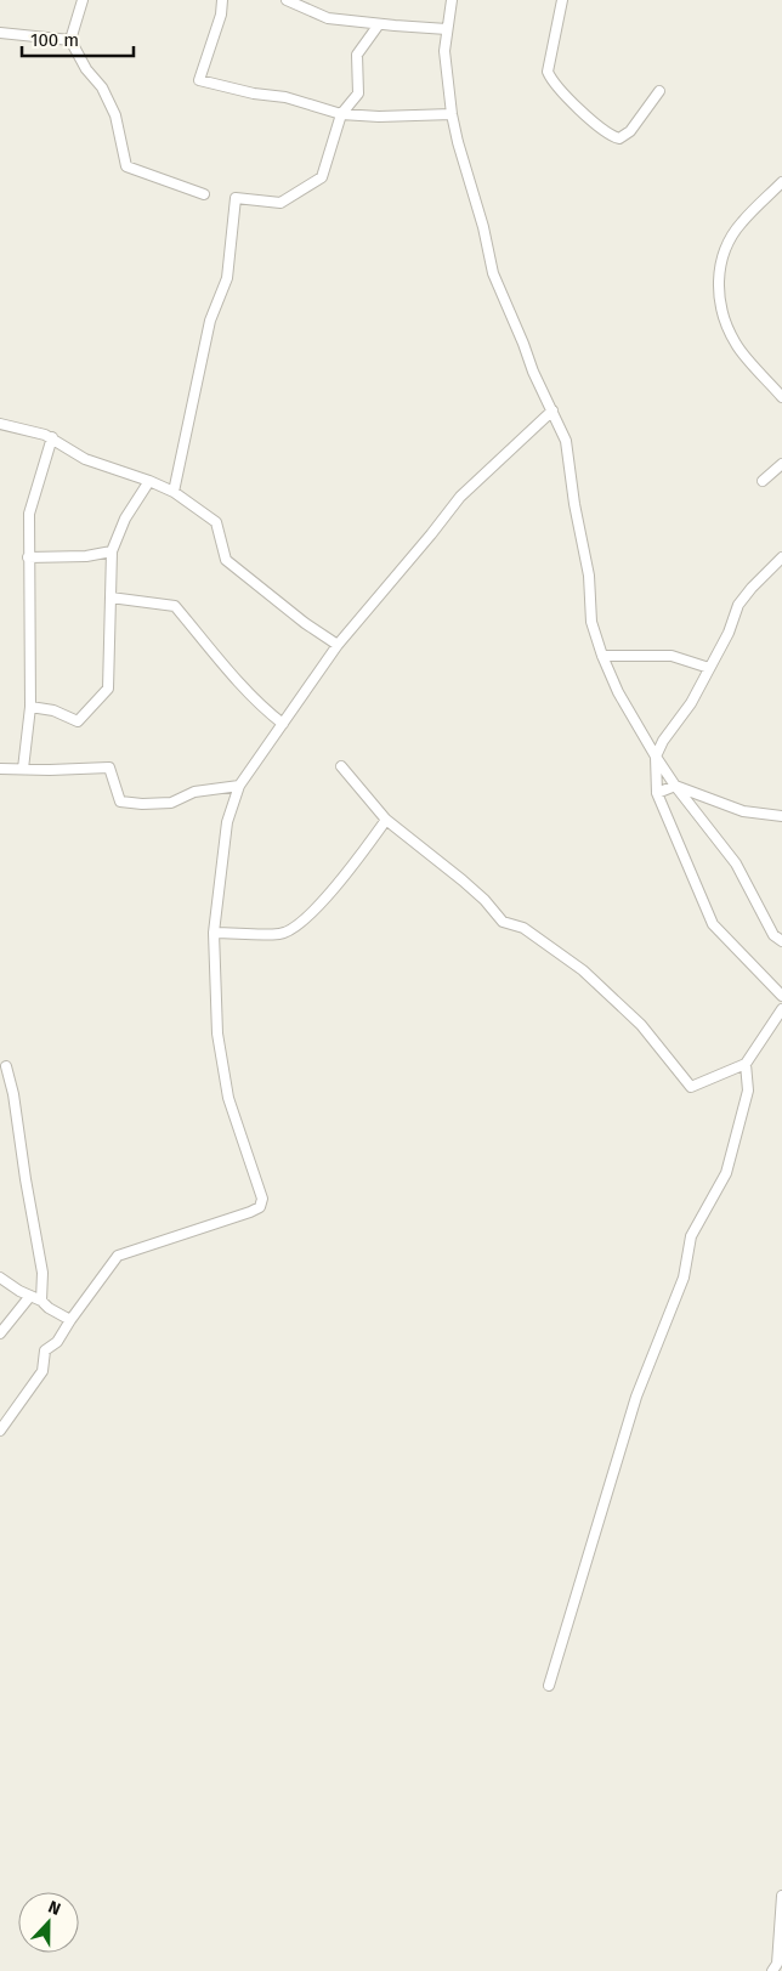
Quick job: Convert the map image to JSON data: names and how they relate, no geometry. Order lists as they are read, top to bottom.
{
  "scale_bar": "100 m",
  "north": "top"
}
